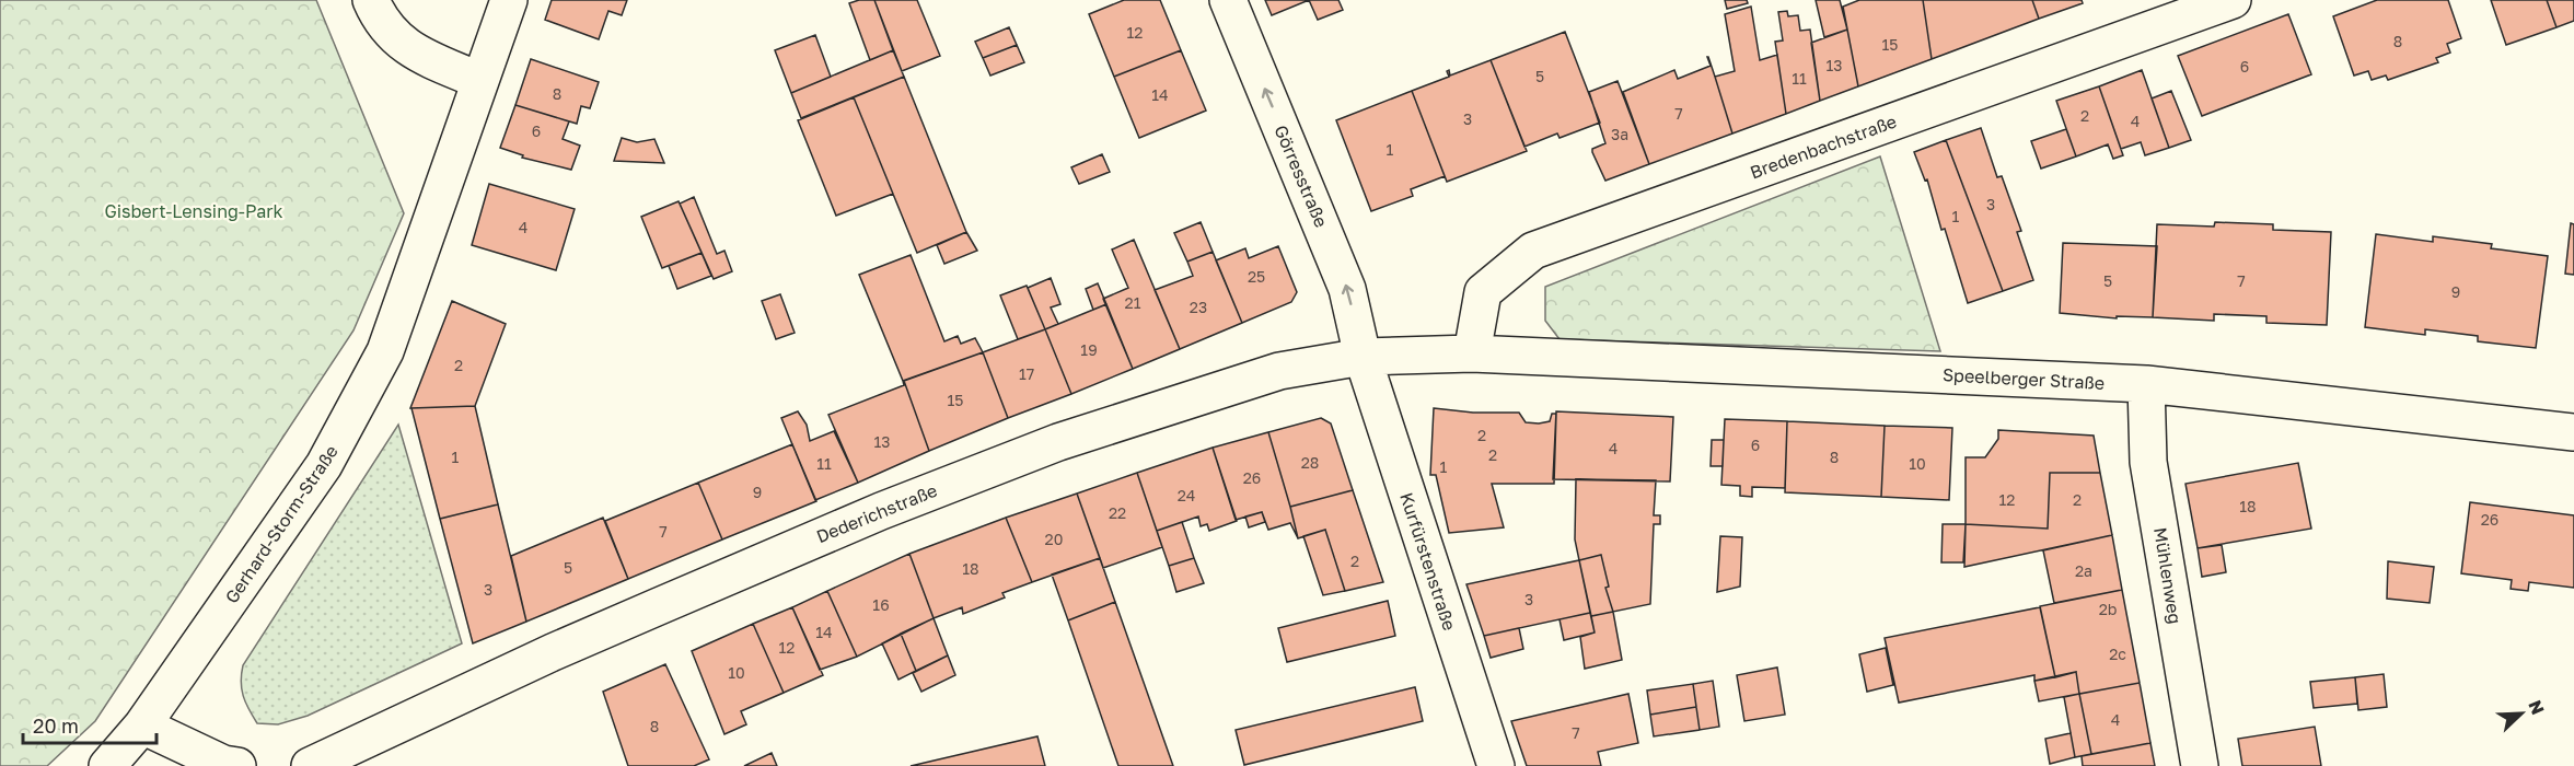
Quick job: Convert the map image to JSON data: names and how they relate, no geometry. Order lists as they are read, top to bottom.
{
  "streets": {
    "street": [
      "Bredenbachstraße",
      "Görresstraße",
      "Speelberger Straße",
      "Dederichstraße",
      "Gerhard-Storm-Straße",
      "Kurfürstenstraße",
      "Mühlenweg"
    ]
  },
  "crossings": [
    ["Bredenbachstraße", "Speelberger Straße"],
    ["Bredenbachstraße", "Dederichstraße"],
    ["Görresstraße", "Dederichstraße"],
    ["Görresstraße", "Kurfürstenstraße"],
    ["Speelberger Straße", "Dederichstraße"],
    ["Speelberger Straße", "Mühlenweg"],
    ["Dederichstraße", "Kurfürstenstraße"]
  ],
  "one_way": ["Görresstraße"],
  "parks": ["Gisbert-Lensing-Park"],
  "house_numbers": [
    "12",
    "8",
    "15",
    "13",
    "6",
    "5",
    "11",
    "8",
    "14",
    "7",
    "2",
    "3",
    "4",
    "6",
    "3a",
    "1",
    "3",
    "1",
    "4",
    "25",
    "5",
    "7",
    "9",
    "21",
    "23",
    "19",
    "2",
    "17",
    "15",
    "2",
    "13",
    "6",
    "4",
    "2",
    "1",
    "8",
    "28",
    "11",
    "10",
    "1",
    "26",
    "9",
    "24",
    "12",
    "2",
    "18",
    "22",
    "26",
    "7",
    "20",
    "2",
    "5",
    "18",
    "2a",
    "3",
    "3",
    "16",
    "2b",
    "14",
    "12",
    "2c",
    "10",
    "4",
    "8",
    "7"
  ],
  "scale_bar": "20 m",
  "north": "top right"
}
